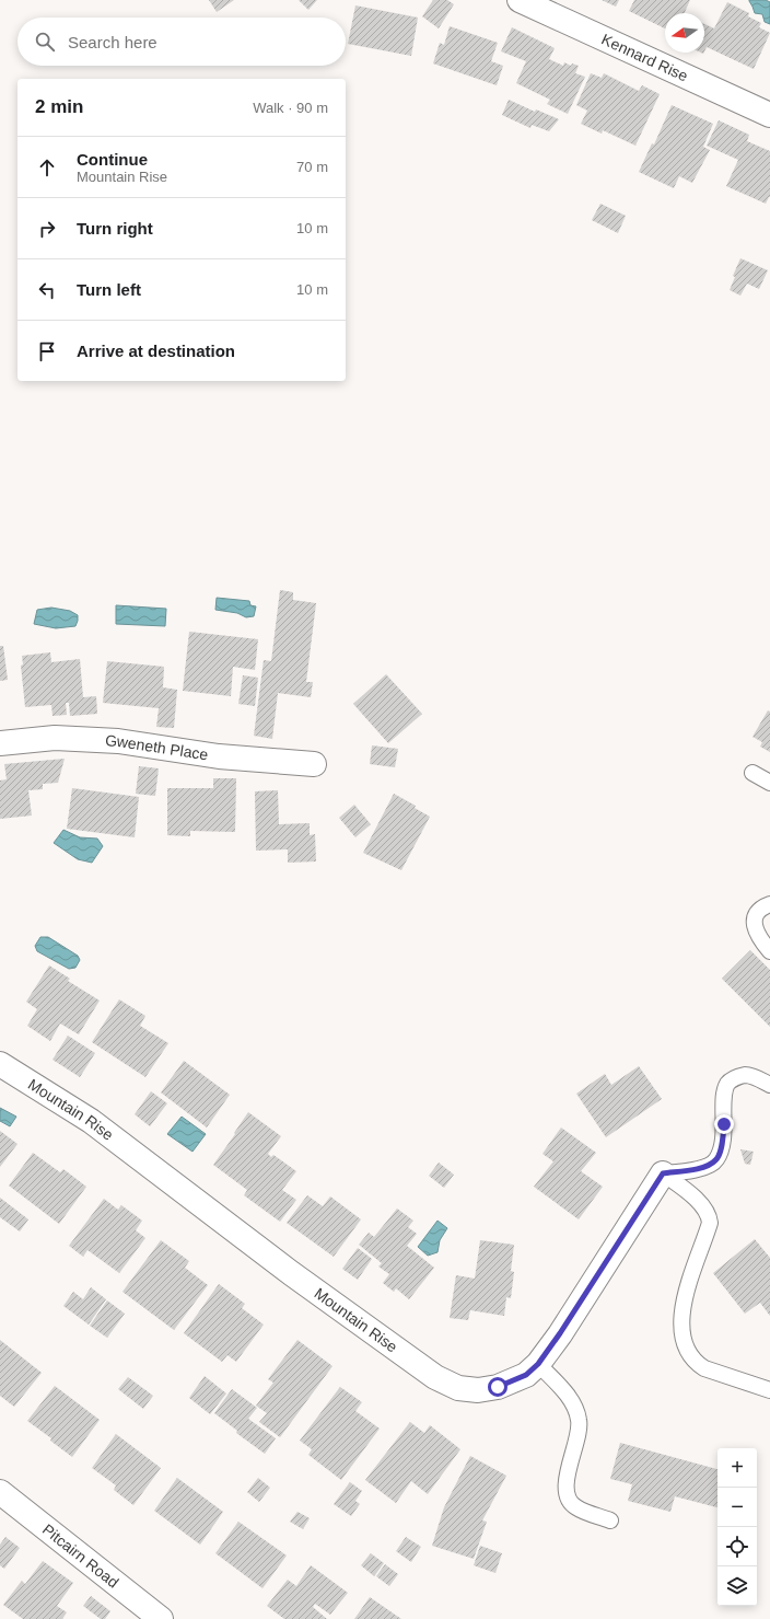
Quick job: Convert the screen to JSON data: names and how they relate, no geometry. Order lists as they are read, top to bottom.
{
  "streets": {
    "street": [
      "Kennard Rise",
      "Gweneth Place",
      "Mountain Rise",
      "Pitcairn Road"
    ]
  },
  "north": "left",
  "page": {
    "search": "Search here",
    "heading": ["2 min", "Walk · 90 m"],
    "list": [
      ["Continue", "Mountain Rise", "70 m"],
      ["Turn right", "10 m"],
      ["Turn left", "10 m"],
      "Arrive at destination"
    ],
    "map_buttons": ["+", "−"]
  }
}
